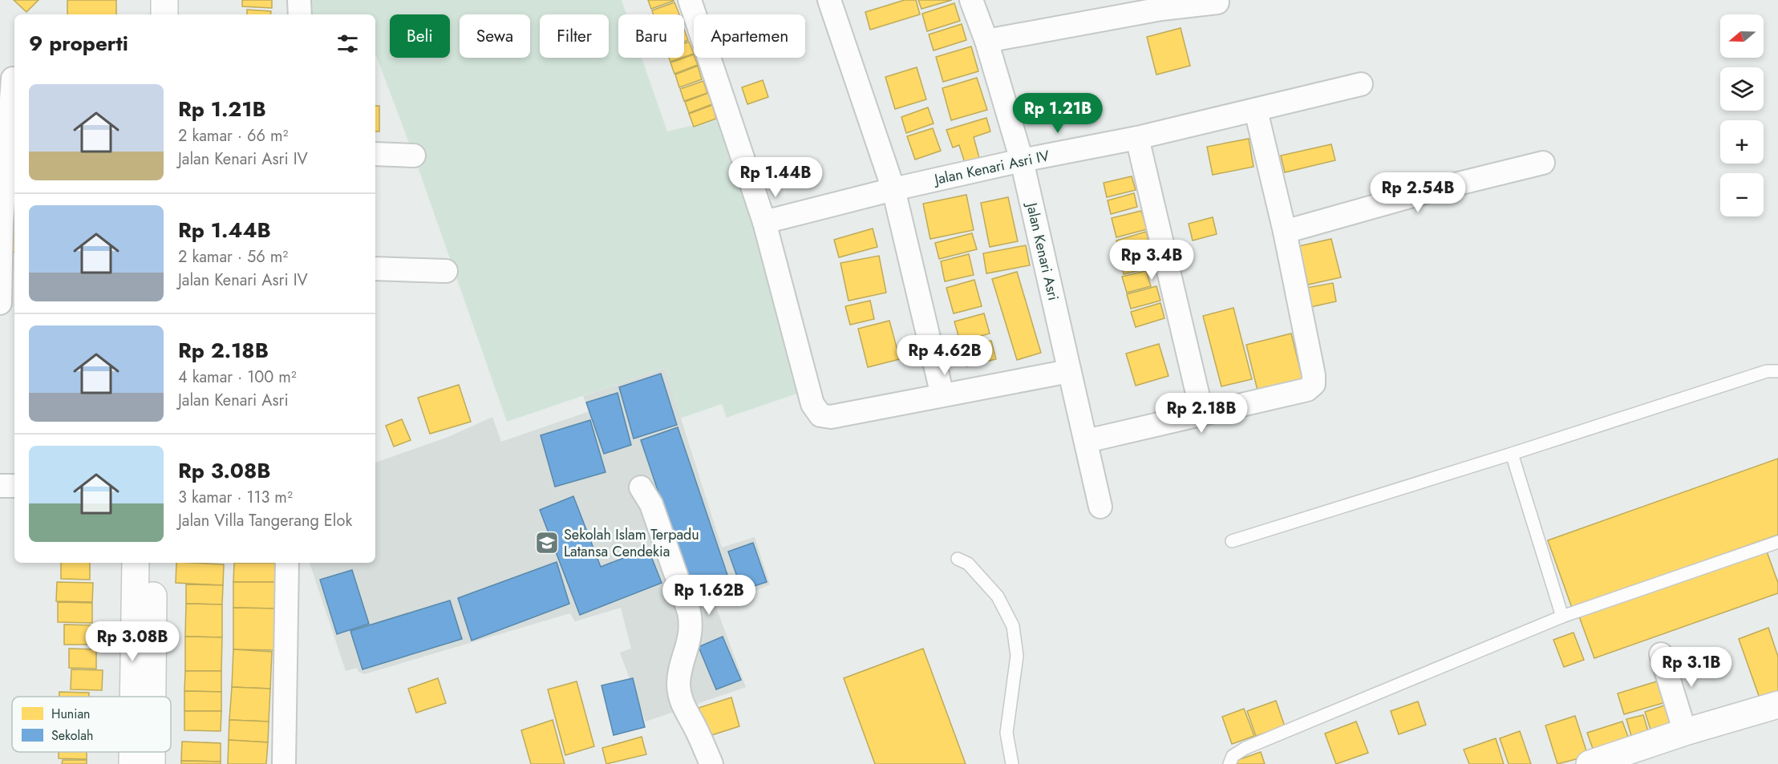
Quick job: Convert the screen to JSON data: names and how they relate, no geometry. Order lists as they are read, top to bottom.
{
  "streets": {
    "street": ["Jalan Kenari Asri IV", "Jalan Kenari Asri"]
  },
  "crossings": [
    ["Jalan Kenari Asri IV", "Jalan Kenari Asri"]
  ],
  "places": {
    "school or university": ["Sekolah Islam Terpadu Latansa Cendekia"]
  },
  "legend": ["Hunian", "Sekolah"],
  "north": "left",
  "page": {
    "map_buttons": ["+", "−"],
    "chip": [
      "Beli",
      "Sewa",
      "Filter",
      "Baru",
      "Apartemen"
    ],
    "heading": "9 properti",
    "list": [
      {
        "name": "Rp 1.21B",
        "note": "2 kamar · 66 m² · Jalan Kenari Asri IV"
      },
      {
        "name": "Rp 1.44B",
        "note": "2 kamar · 56 m² · Jalan Kenari Asri IV"
      },
      {
        "name": "Rp 2.18B",
        "note": "4 kamar · 100 m² · Jalan Kenari Asri"
      },
      {
        "name": "Rp 3.08B",
        "note": "3 kamar · 113 m² · Jalan Villa Tangerang Elok"
      }
    ],
    "price": [
      "Rp 1.21B",
      "Rp 1.44B",
      "Rp 2.54B",
      "Rp 3.4B",
      "Rp 4.62B",
      "Rp 2.18B",
      "Rp 1.62B",
      "Rp 3.08B",
      "Rp 3.1B"
    ]
  }
}
